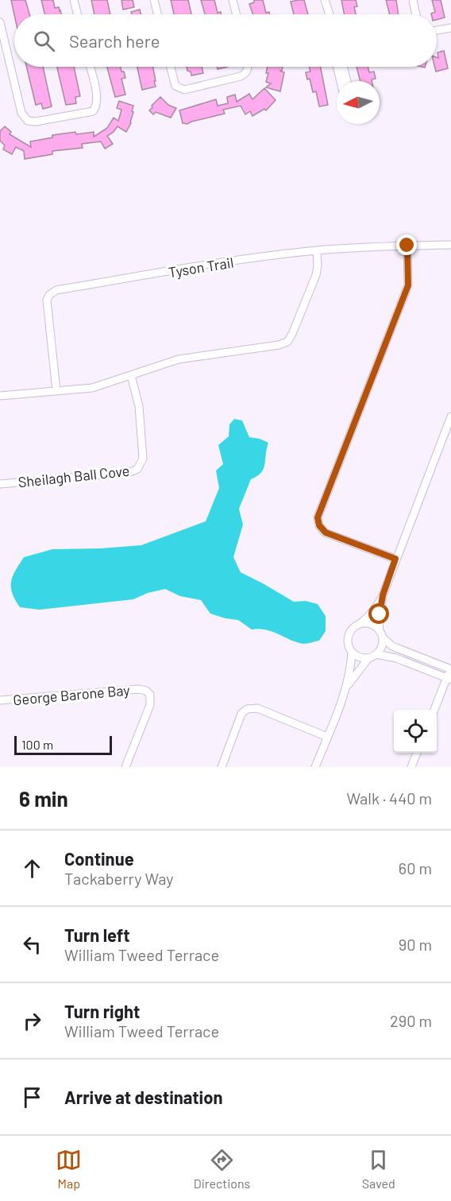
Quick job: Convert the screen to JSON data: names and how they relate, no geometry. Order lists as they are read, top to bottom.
{
  "streets": {
    "street": ["Tyson Trail", "Sheilagh Ball Cove", "George Barone Bay"]
  },
  "scale_bar": "100 m",
  "north": "left",
  "page": {
    "search": "Search here",
    "scale": "100 m",
    "heading": ["6 min", "Walk · 440 m"],
    "list": [
      ["Continue", "Tackaberry Way", "60 m"],
      ["Turn left", "William Tweed Terrace", "90 m"],
      ["Turn right", "William Tweed Terrace", "290 m"],
      "Arrive at destination"
    ],
    "nav": ["Map", "Directions", "Saved"]
  }
}
